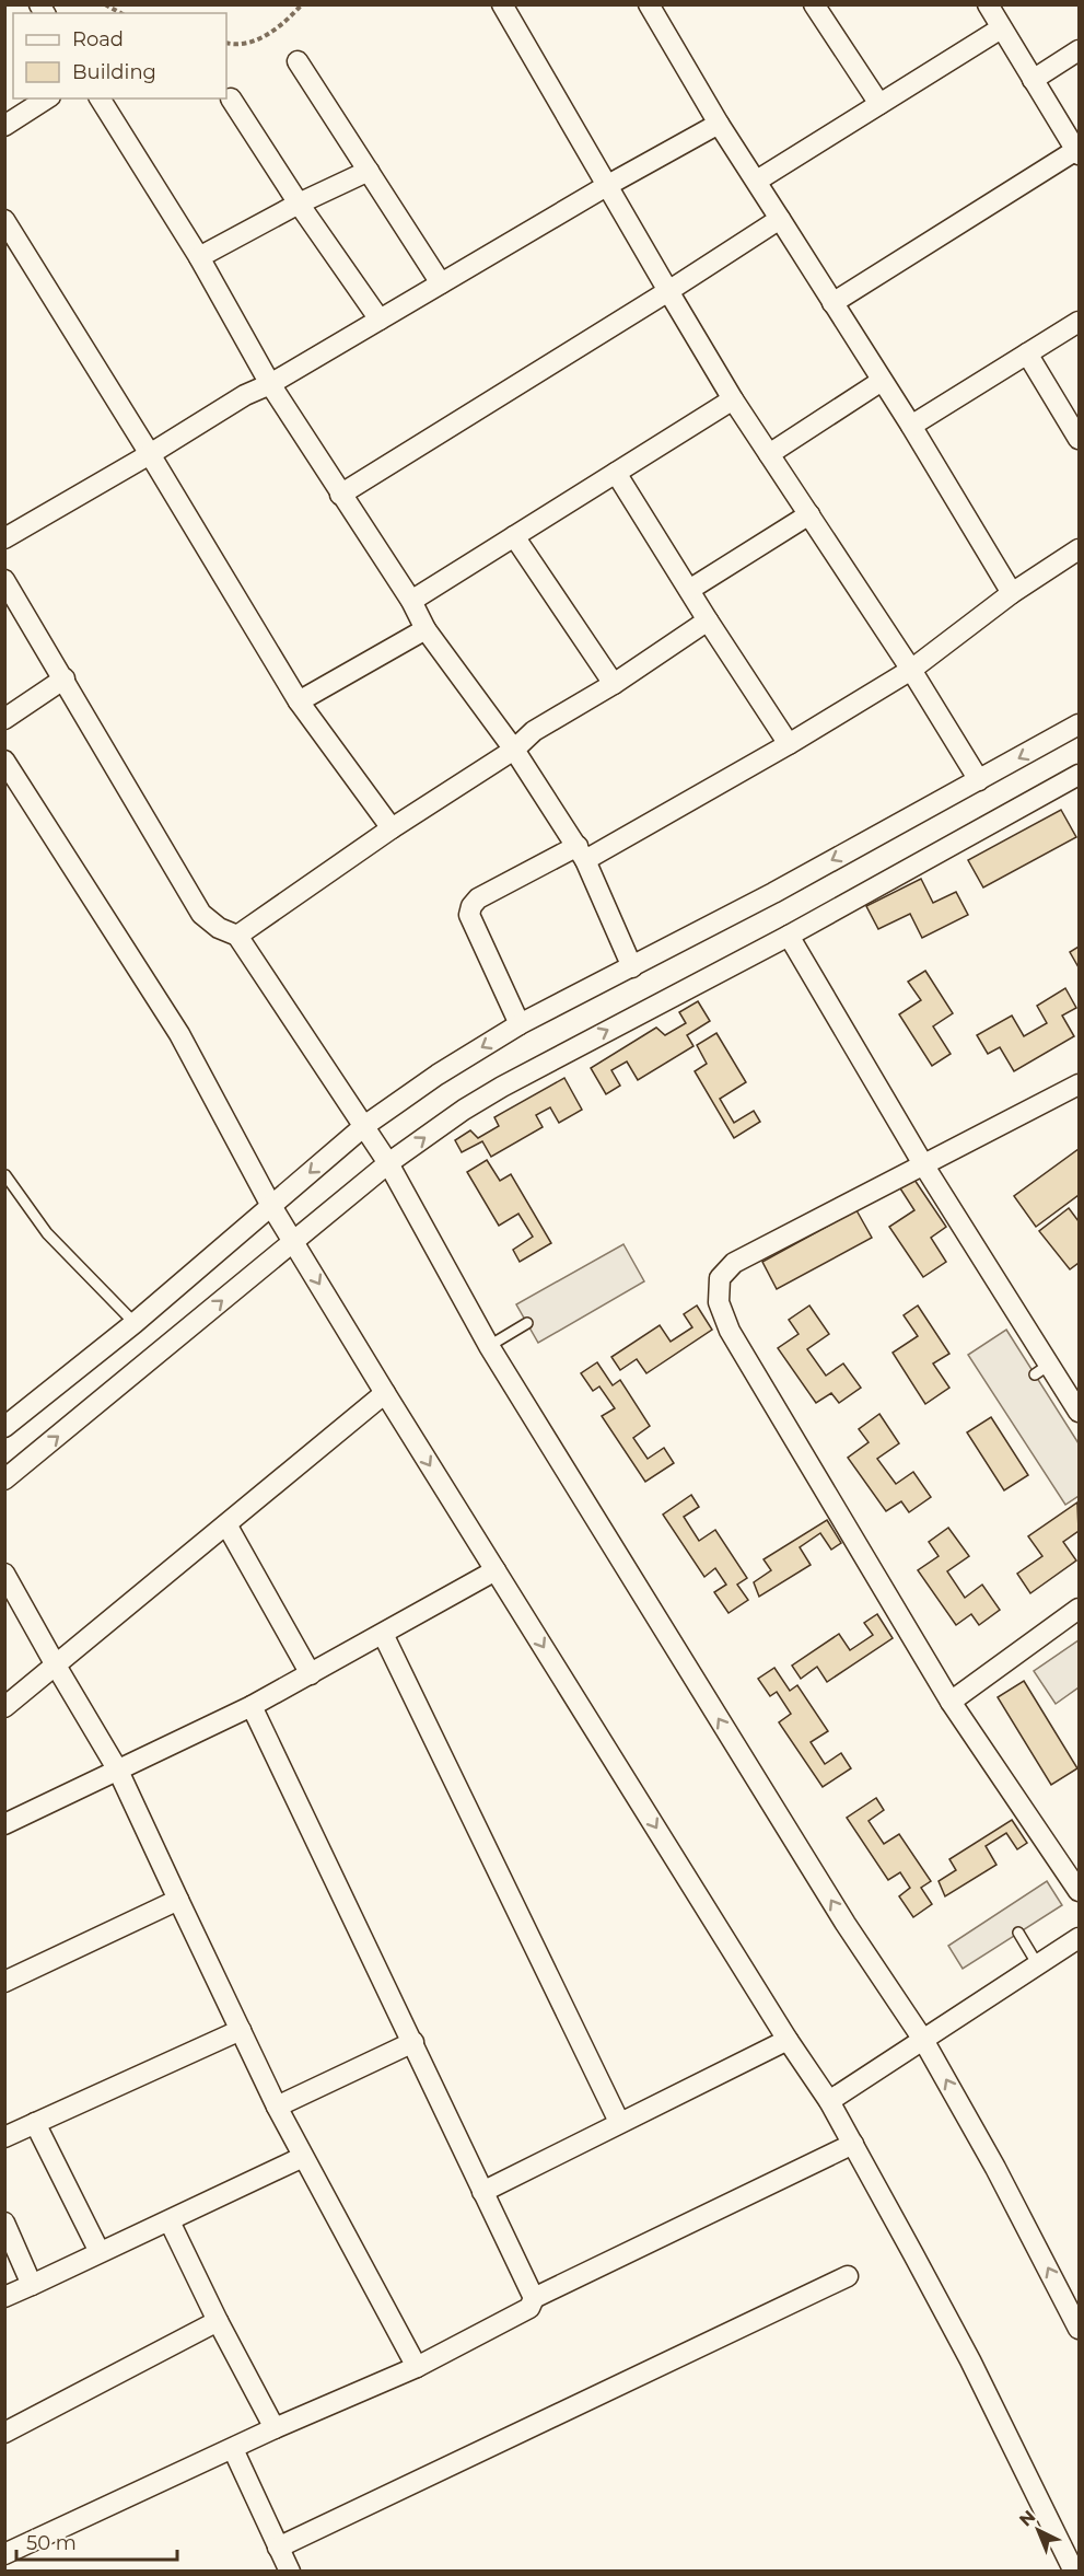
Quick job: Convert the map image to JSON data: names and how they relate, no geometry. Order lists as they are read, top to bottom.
{
  "legend": ["Road", "Building"],
  "scale_bar": "50 m",
  "north": "top left"
}
